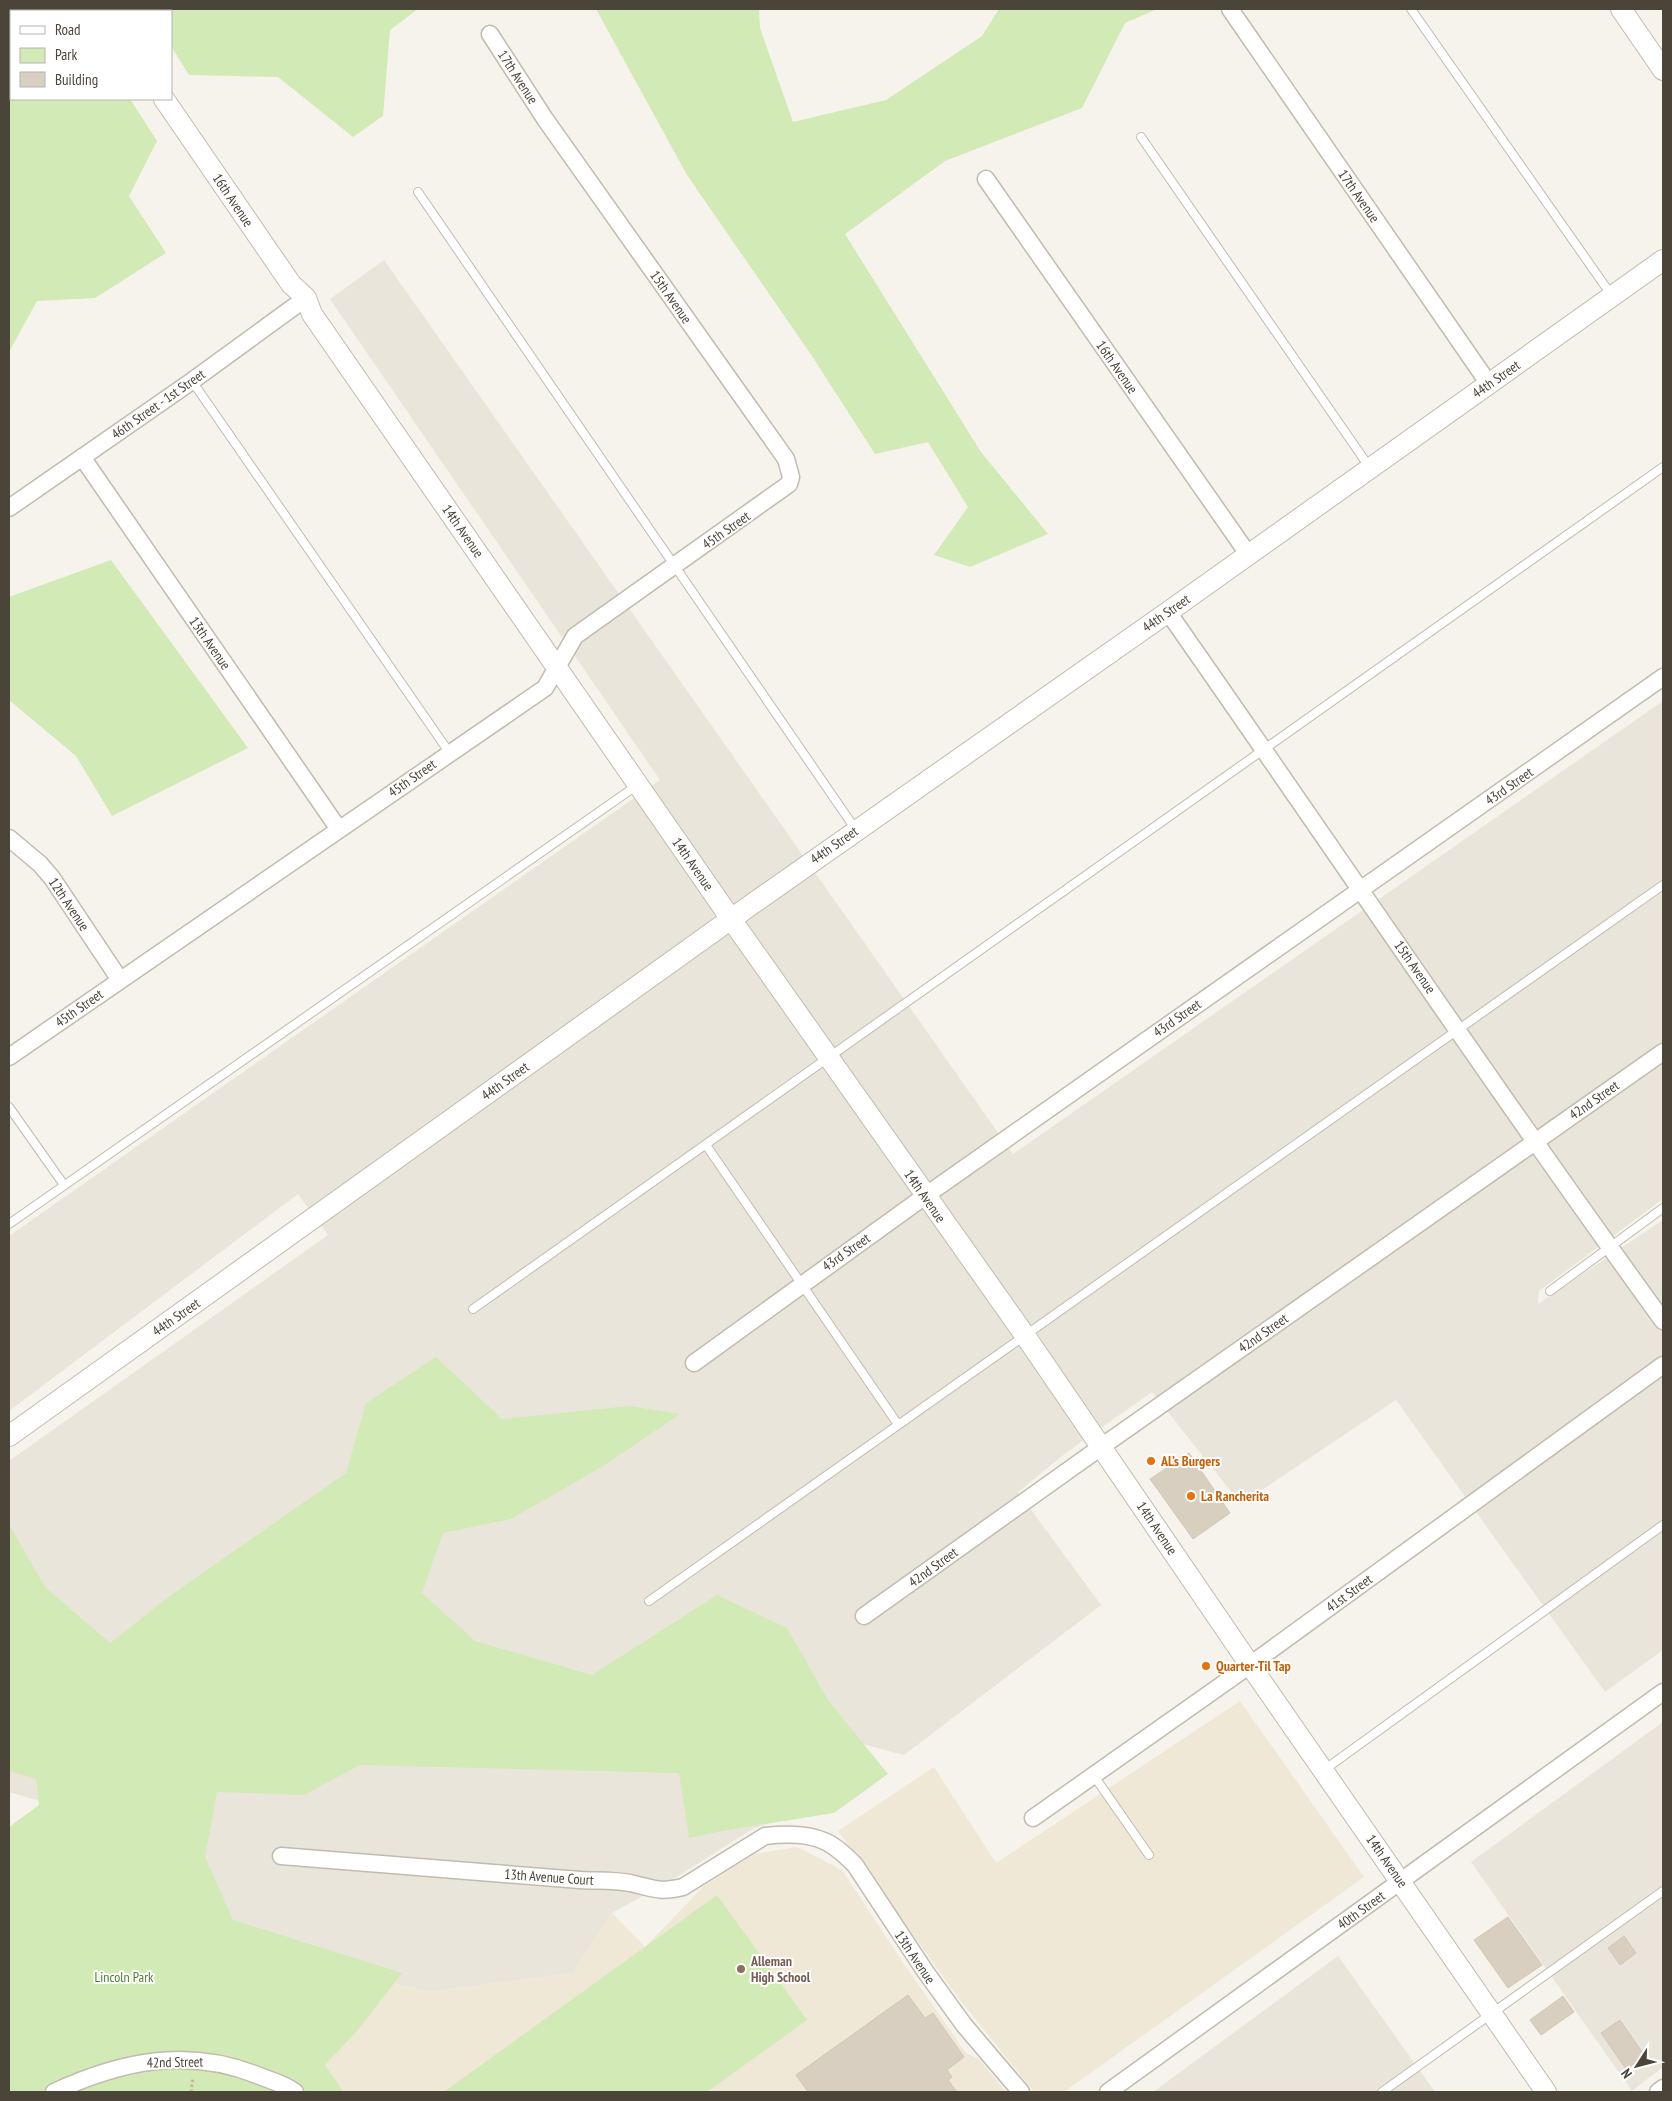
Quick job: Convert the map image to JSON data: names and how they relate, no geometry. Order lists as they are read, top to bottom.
{
  "streets": {
    "street": [
      "17th Avenue",
      "16th Avenue",
      "15th Avenue",
      "44th Street",
      "46th Street - 1st Street",
      "45th Street",
      "14th Avenue",
      "13th Avenue",
      "43rd Street",
      "12th Avenue",
      "42nd Street",
      "41st Street",
      "13th Avenue Court",
      "40th Street"
    ]
  },
  "crossings": [
    ["17th Avenue", "15th Avenue"],
    ["17th Avenue", "44th Street"],
    ["16th Avenue", "44th Street"],
    ["16th Avenue", "46th Street - 1st Street"],
    ["16th Avenue", "14th Avenue"],
    ["15th Avenue", "44th Street"],
    ["15th Avenue", "45th Street"],
    ["15th Avenue", "43rd Street"],
    ["15th Avenue", "42nd Street"],
    ["44th Street", "14th Avenue"],
    ["46th Street - 1st Street", "14th Avenue"],
    ["46th Street - 1st Street", "13th Avenue"],
    ["45th Street", "14th Avenue"],
    ["45th Street", "13th Avenue"],
    ["45th Street", "12th Avenue"],
    ["14th Avenue", "43rd Street"],
    ["14th Avenue", "42nd Street"],
    ["14th Avenue", "41st Street"],
    ["14th Avenue", "40th Street"],
    ["13th Avenue", "13th Avenue Court"]
  ],
  "parks": ["Lincoln Park"],
  "places": [
    "AL’s Burgers",
    "La Rancherita",
    "Quarter-Til Tap",
    "Alleman High School"
  ],
  "legend": ["Road", "Park", "Building"],
  "north": "bottom left"
}
